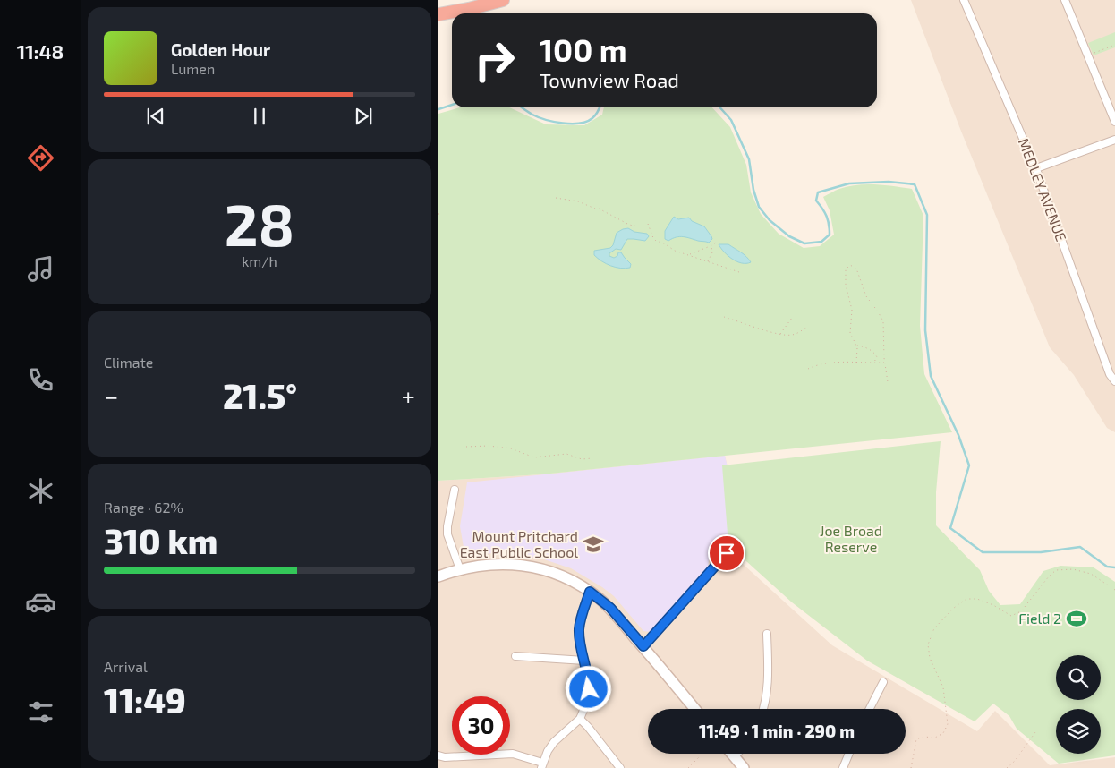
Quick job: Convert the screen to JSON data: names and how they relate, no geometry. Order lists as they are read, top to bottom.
{
  "streets": {
    "street": ["MEDLEY AVENUE"]
  },
  "parks": ["Joe Broad Reserve"],
  "places": {
    "school or university": ["Mount Pritchard East Public School"],
    "sports": ["Field 2"]
  },
  "page": {
    "tabs": "11:48",
    "turn": ["100 m", "Townview Road"],
    "song": ["Golden Hour", "Lumen"],
    "tile": [
      ["28", "km/h"],
      "Climate",
      ["Range · 62%", "310 km"],
      ["Arrival", "11:49"]
    ],
    "heat": ["−", "21.5°", "+"],
    "limit": "30",
    "trip": "11:49 · 1 min · 290 m"
  }
}
